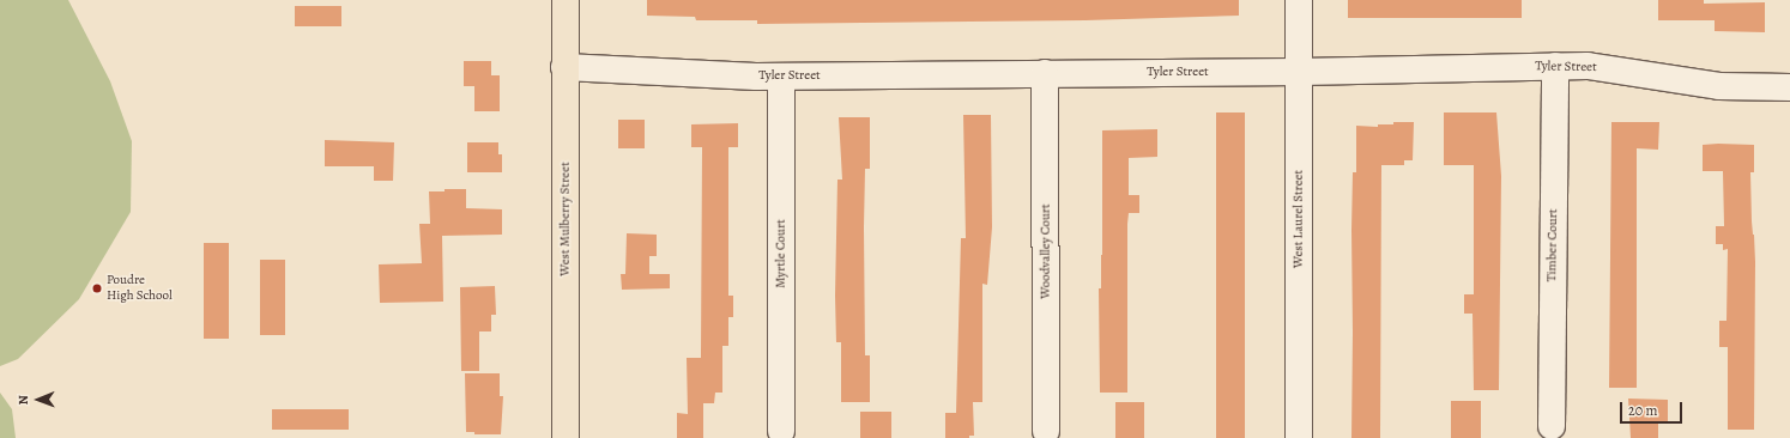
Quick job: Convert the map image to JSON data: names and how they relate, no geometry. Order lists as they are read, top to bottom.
{
  "streets": {
    "main road": ["West Mulberry Street"],
    "street": [
      "Tyler Street",
      "West Laurel Street",
      "Timber Court",
      "Woodvalley Court",
      "Myrtle Court"
    ]
  },
  "crossings": [
    ["Tyler Street", "West Mulberry Street"],
    ["Tyler Street", "West Laurel Street"],
    ["Tyler Street", "Timber Court"],
    ["Tyler Street", "Woodvalley Court"],
    ["Tyler Street", "Myrtle Court"]
  ],
  "places": ["Poudre High School"],
  "scale_bar": "20 m",
  "north": "left"
}
